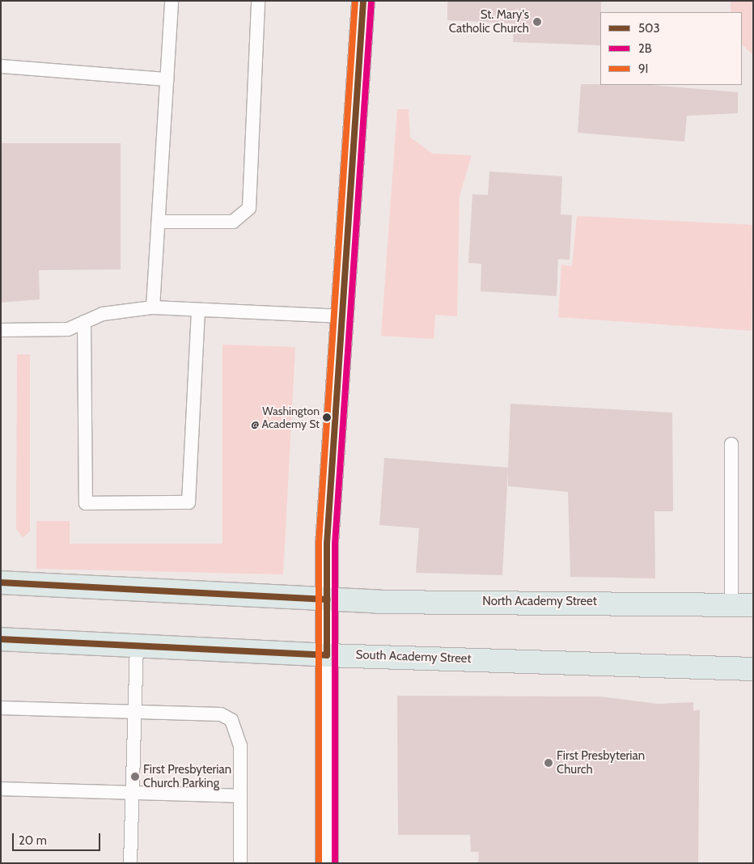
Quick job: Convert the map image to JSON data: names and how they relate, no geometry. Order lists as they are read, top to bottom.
{
  "streets": {
    "highway": ["North Academy Street", "South Academy Street"]
  },
  "places": [
    "St. Mary's Catholic Church",
    "Washington @ Academy St",
    "First Presbyterian Church",
    "First Presbyterian Church Parking"
  ],
  "lines": ["transit line 503", "transit line 9I", "transit line 2B"],
  "legend": ["503", "2B", "9I"],
  "scale_bar": "20 m"
}
